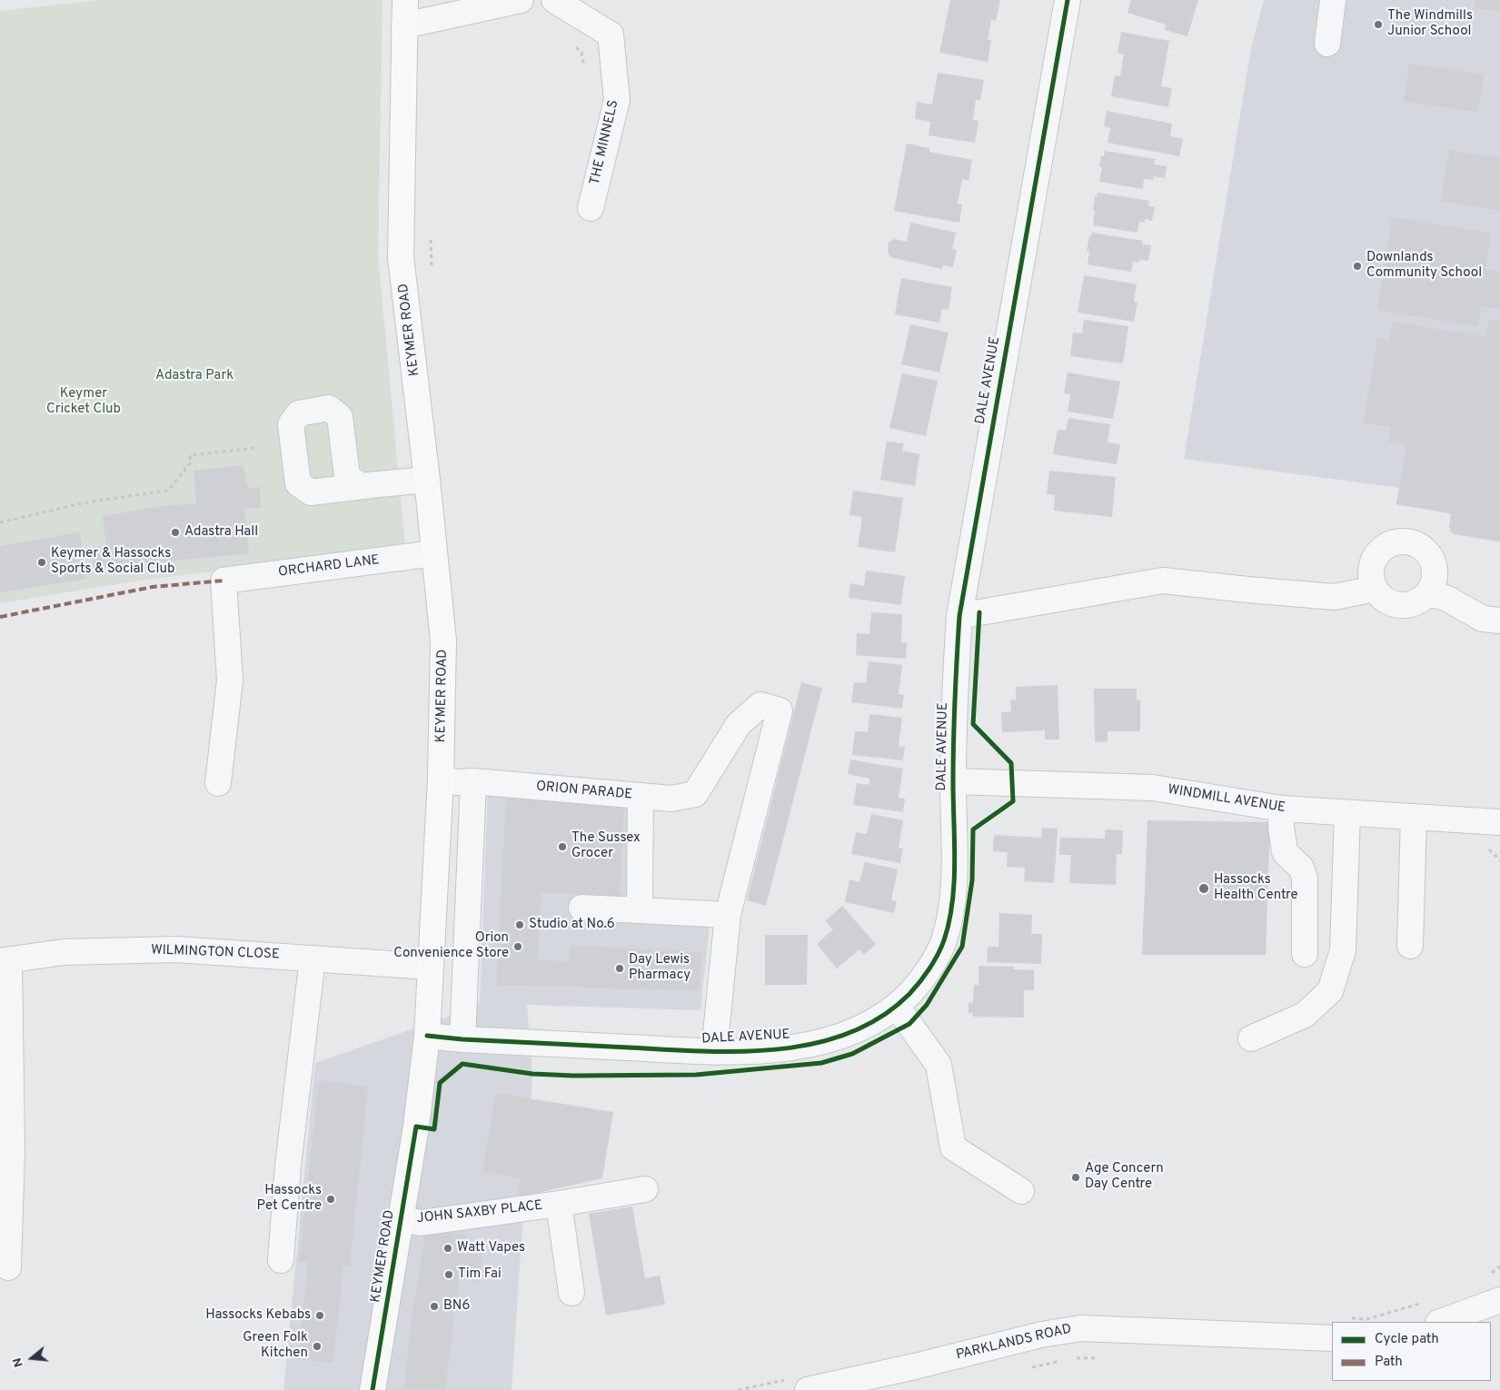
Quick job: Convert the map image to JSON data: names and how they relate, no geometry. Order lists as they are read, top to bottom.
{
  "streets": {
    "main road": ["KEYMER ROAD"],
    "street": [
      "THE MINNELS",
      "DALE AVENUE",
      "ORCHARD LANE",
      "ORION PARADE",
      "WINDMILL AVENUE",
      "WILMINGTON CLOSE",
      "JOHN SAXBY PLACE",
      "PARKLANDS ROAD"
    ]
  },
  "crossings": [
    ["KEYMER ROAD", "DALE AVENUE"],
    ["KEYMER ROAD", "ORCHARD LANE"],
    ["KEYMER ROAD", "ORION PARADE"],
    ["KEYMER ROAD", "WILMINGTON CLOSE"],
    ["KEYMER ROAD", "JOHN SAXBY PLACE"],
    ["DALE AVENUE", "WINDMILL AVENUE"]
  ],
  "parks": ["Adastra Park", "Keymer Cricket Club"],
  "places": [
    "The Windmills Junior School",
    "Downlands Community School",
    "Adastra Hall",
    "Keymer & Hassocks Sports & Social Club",
    "The Sussex Grocer",
    "Hassocks Health Centre",
    "Studio at No.6",
    "Orion Convenience Store",
    "Day Lewis Pharmacy",
    "Age Concern Day Centre",
    "Hassocks Pet Centre",
    "Watt Vapes",
    "Tim Fai",
    "BN6",
    "Hassocks Kebabs",
    "Green Folk Kitchen"
  ],
  "legend": ["Cycle path", "Path"],
  "north": "left"
}
